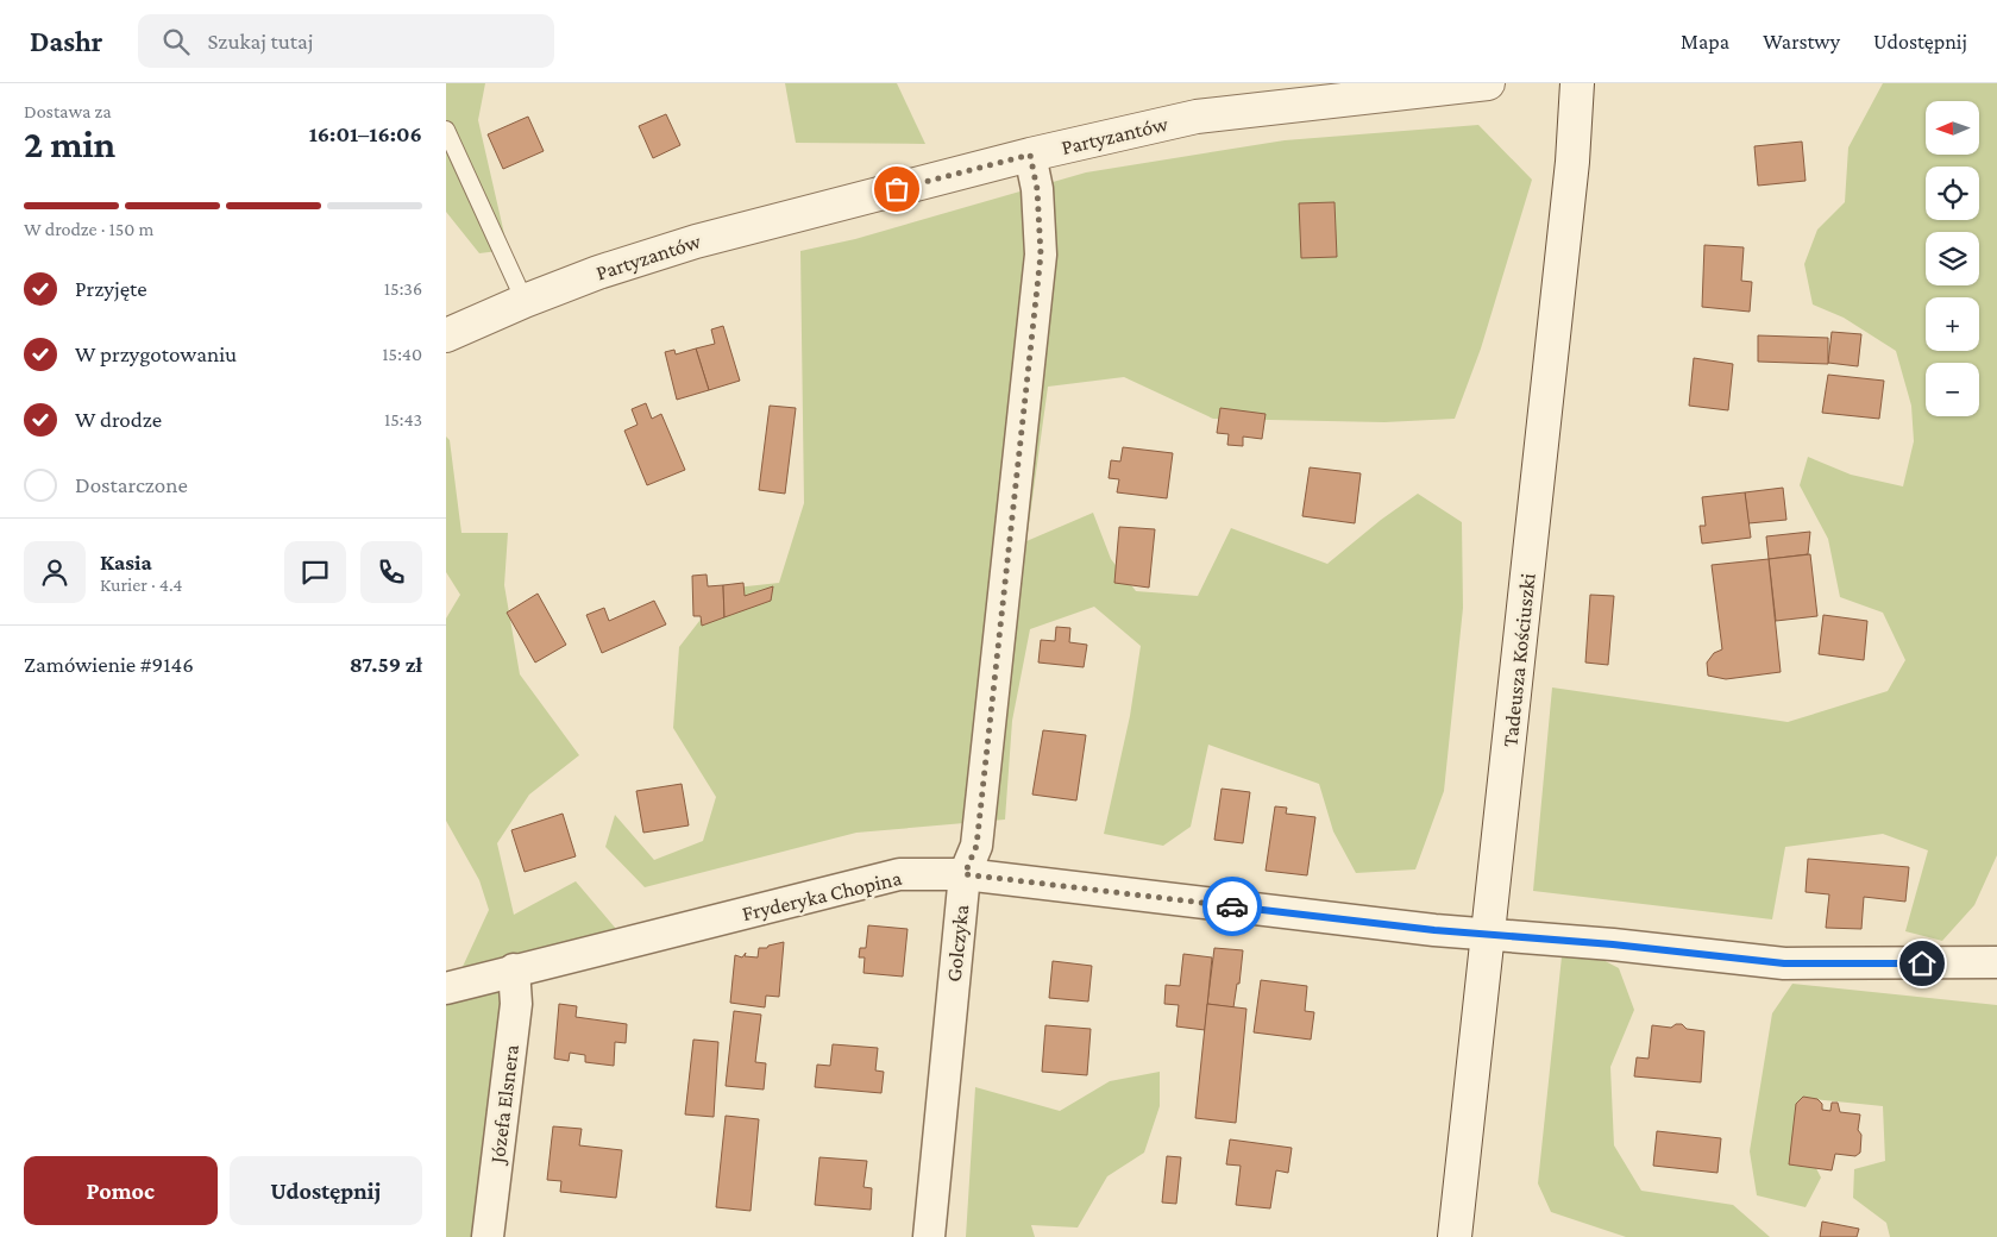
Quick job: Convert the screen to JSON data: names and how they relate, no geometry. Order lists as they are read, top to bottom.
{
  "streets": {
    "main road": ["Partyzantów", "Tadeusza Kościuszki"],
    "street": ["Fryderyka Chopina", "Golczyka", "Józefa Elsnera"]
  },
  "crossings": [
    ["Partyzantów", "Golczyka"],
    ["Tadeusza Kościuszki", "Fryderyka Chopina"],
    ["Fryderyka Chopina", "Golczyka"],
    ["Fryderyka Chopina", "Józefa Elsnera"]
  ],
  "north": "left",
  "page": {
    "header": "Dashr",
    "search": "Szukaj tutaj",
    "nav": ["Mapa", "Warstwy", "Udostępnij"],
    "heading": ["2 min", "Dostawa za", "16:01–16:06"],
    "panel": [
      "Kasia",
      "Kurier · 4.4",
      "Zamówienie #9146",
      "87.59 zł"
    ],
    "map_buttons": ["+", "−"],
    "bar": "W drodze · 150 m",
    "list": [
      ["Przyjęte", "15:36"],
      ["W przygotowaniu", "15:40"],
      ["W drodze", "15:43"],
      "Dostarczone"
    ],
    "buttons": ["Pomoc", "Udostępnij"]
  }
}
